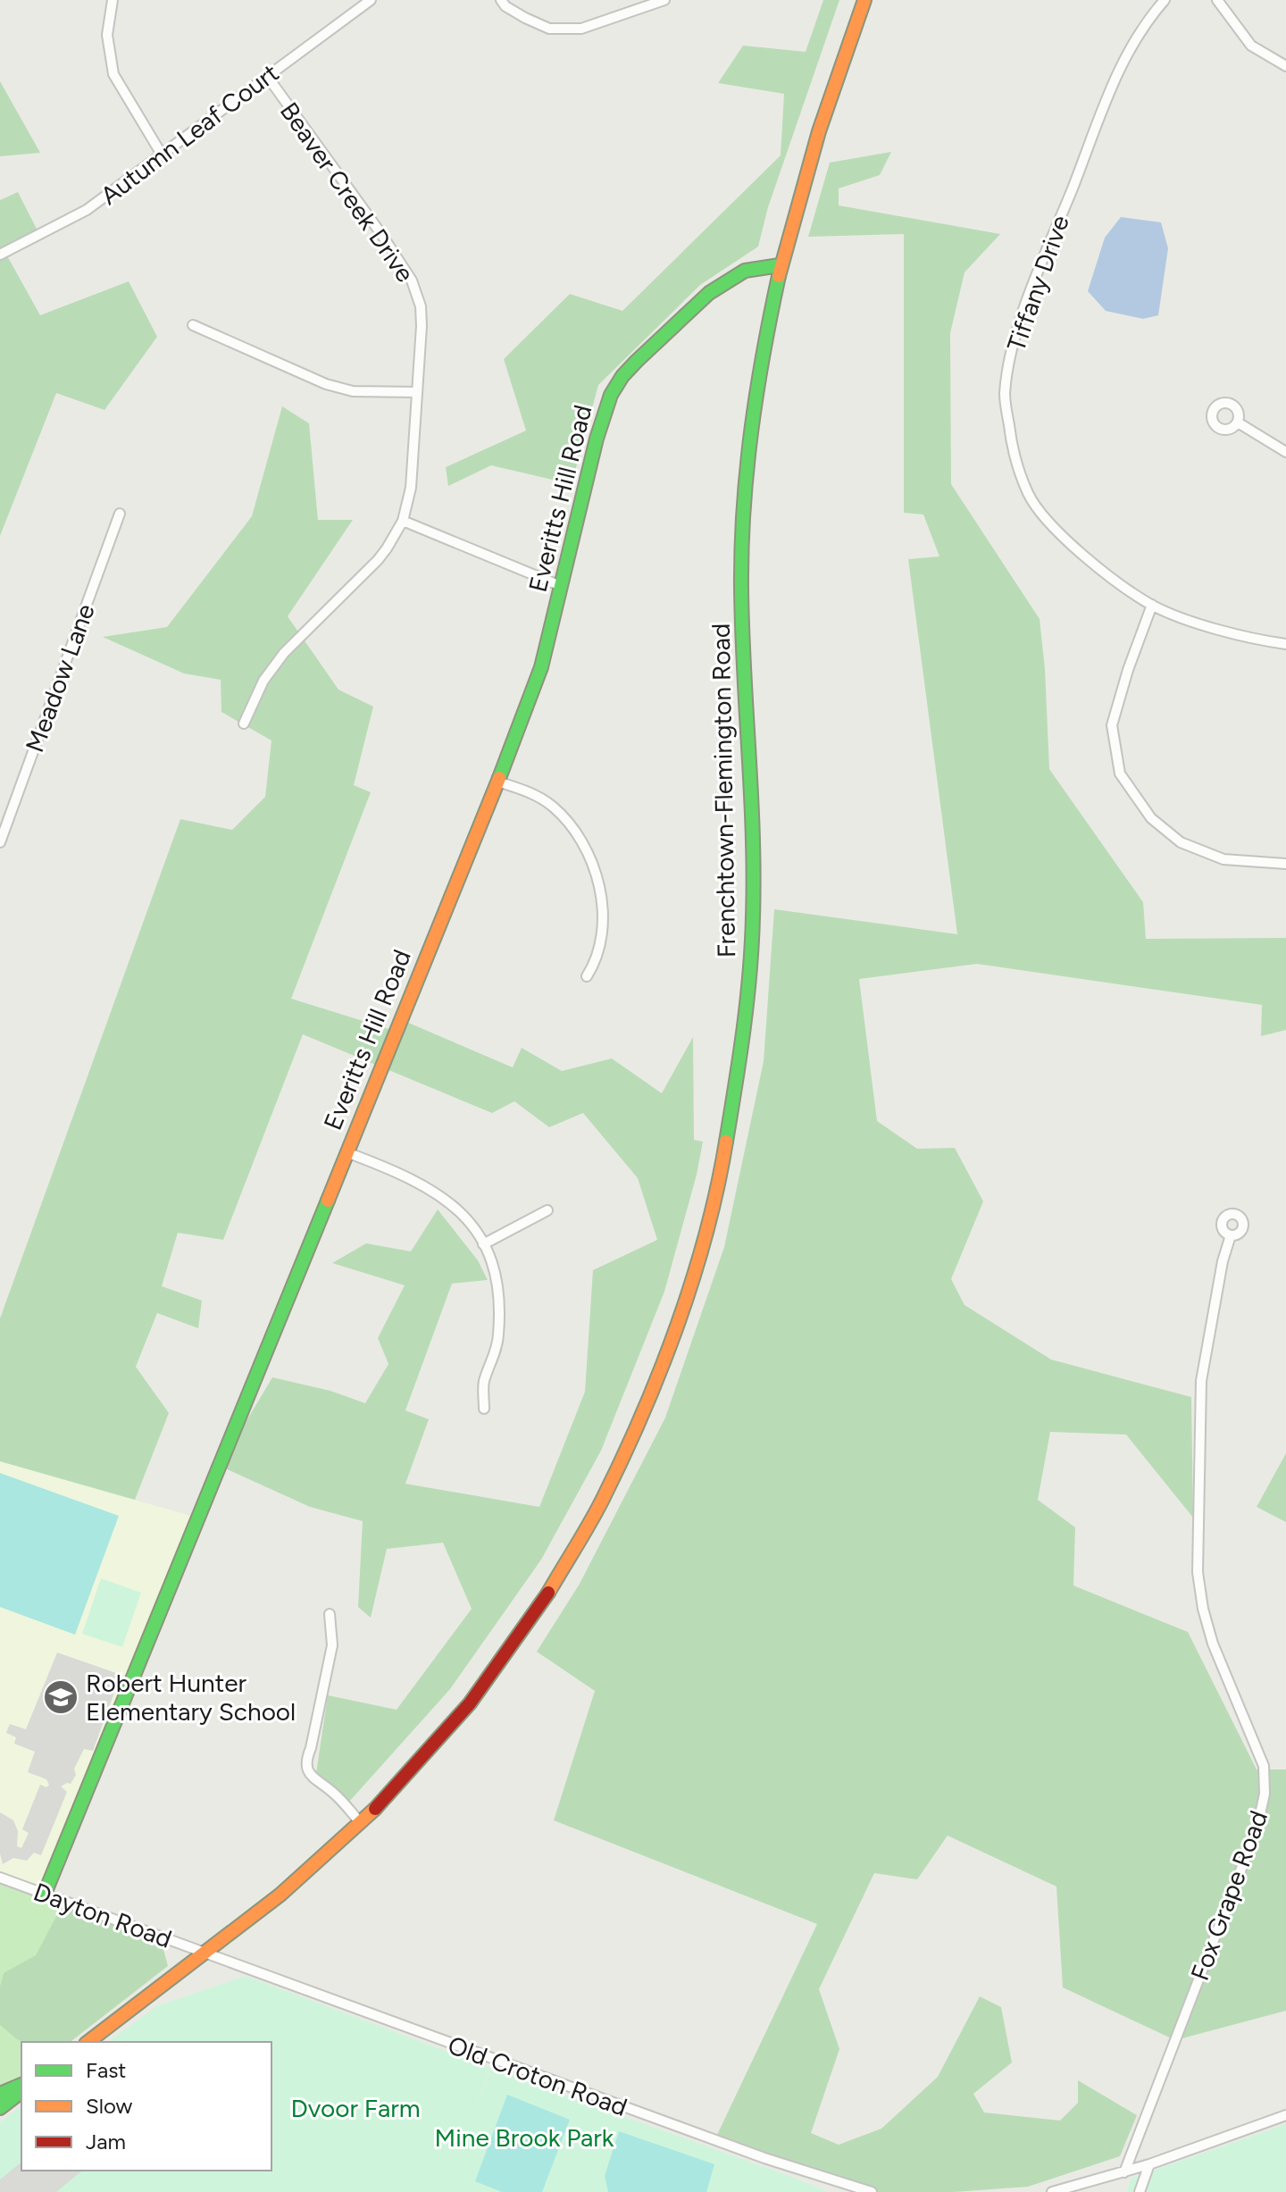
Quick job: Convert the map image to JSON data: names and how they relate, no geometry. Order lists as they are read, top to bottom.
{
  "streets": {
    "main road": ["Everitts Hill Road", "Frenchtown-Flemington Road"],
    "street": [
      "Autumn Leaf Court",
      "Beaver Creek Drive",
      "Tiffany Drive",
      "Meadow Lane",
      "Fox Grape Road",
      "Dayton Road",
      "Old Croton Road"
    ]
  },
  "crossings": [
    ["Autumn Leaf Court", "Beaver Creek Drive"],
    ["Everitts Hill Road", "Frenchtown-Flemington Road"],
    ["Everitts Hill Road", "Dayton Road"],
    ["Frenchtown-Flemington Road", "Dayton Road"],
    ["Frenchtown-Flemington Road", "Old Croton Road"],
    ["Dayton Road", "Old Croton Road"]
  ],
  "parks": ["Dvoor Farm", "Mine Brook Park"],
  "places": {
    "school or university": ["Robert Hunter Elementary School"]
  },
  "legend": ["Fast", "Slow", "Jam"]
}
